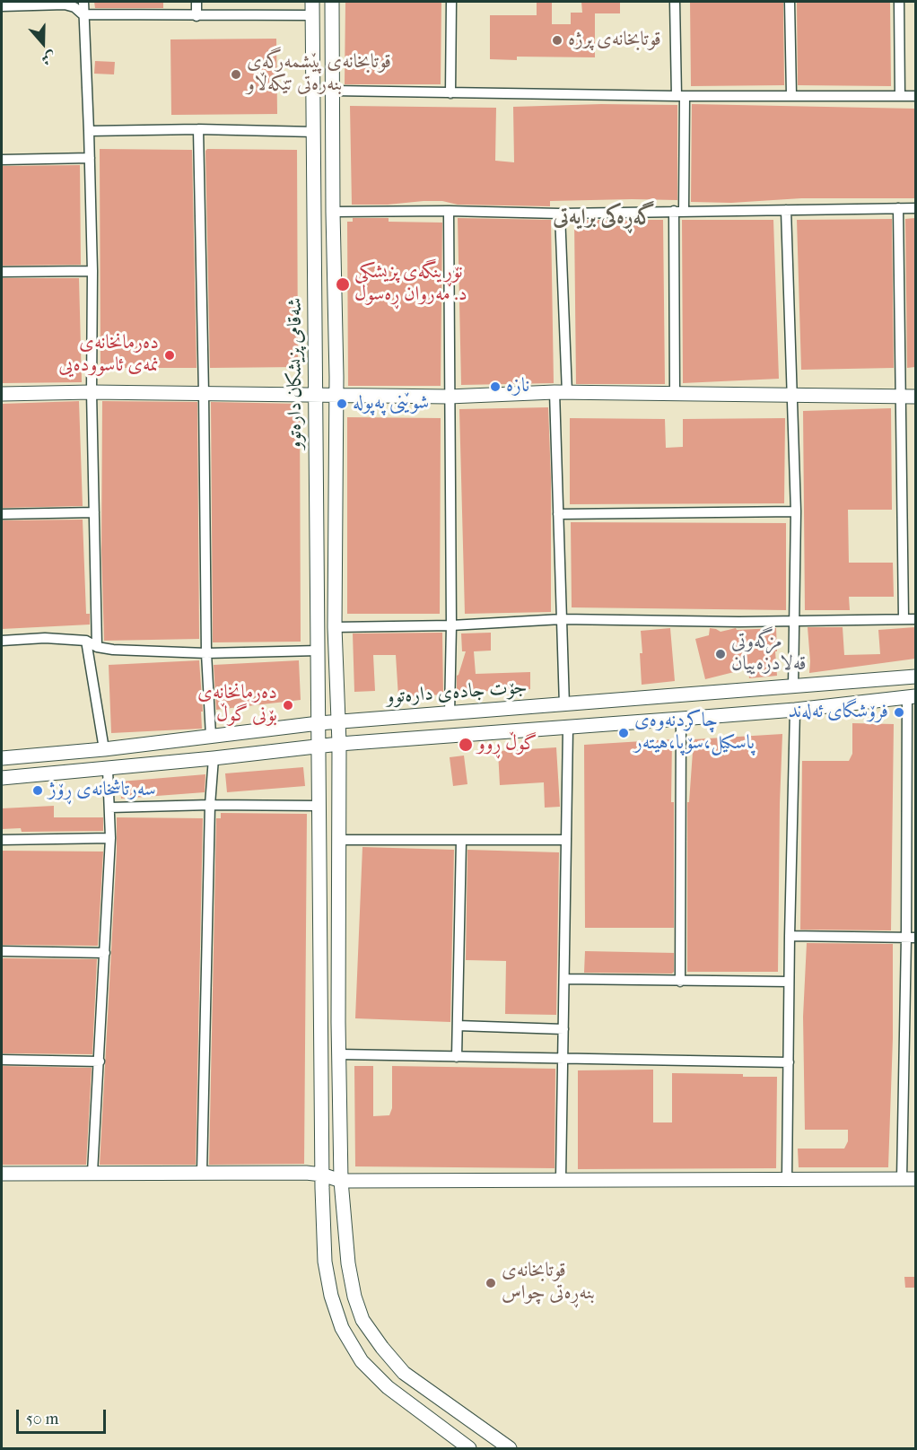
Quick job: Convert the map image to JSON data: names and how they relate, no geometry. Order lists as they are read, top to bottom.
{
  "streets": {
    "main road": ["شەقامی پزیشکان دارەتوو", "جۆت جادەی دارەتوو"]
  },
  "crossings": [
    ["شەقامی پزیشکان دارەتوو", "جۆت جادەی دارەتوو"]
  ],
  "districts": ["گەڕەکی برایەتی"],
  "places": [
    "قوتابخانەی پرژە",
    "قوتابخانەی پێشمەرگەی بنەرەتی تێکەڵاو",
    "نۆڕینگەی پزیشکی د. مەروان ڕەسول",
    "دەرمانخانەی نمەی ئاسوودەیی",
    "نازە",
    "شوێنی پەپولە",
    "مزگەوتی قەلادزەییان",
    "دەرمانخانەی بۆنی گوڵ",
    "فرۆشگای ئەلەند",
    "چاکردنەوەی پاسکیل،سۆپا،هیتەر",
    "گوڵ ڕوو",
    "سەرتاشخانەی ڕۆژ",
    "قوتابخانەی بنەڕەتی چواس"
  ],
  "scale_bar": "50 m",
  "north": "bottom"
}
